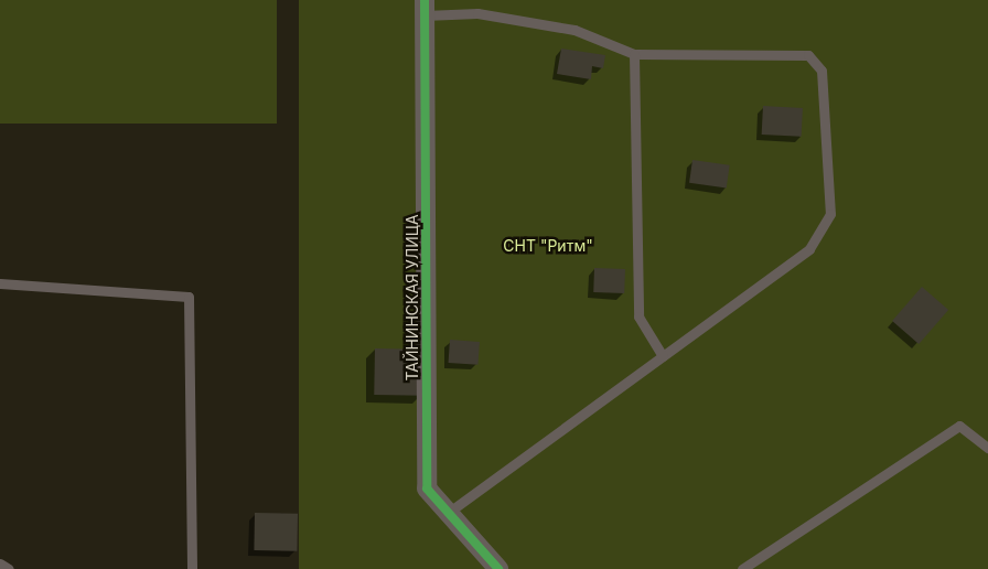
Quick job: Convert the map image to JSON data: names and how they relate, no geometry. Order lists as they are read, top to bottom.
{
  "streets": {
    "street": ["ТАЙНИНСКАЯ УЛИЦА"]
  },
  "parks": ["СНТ \"Ритм\""]
}
